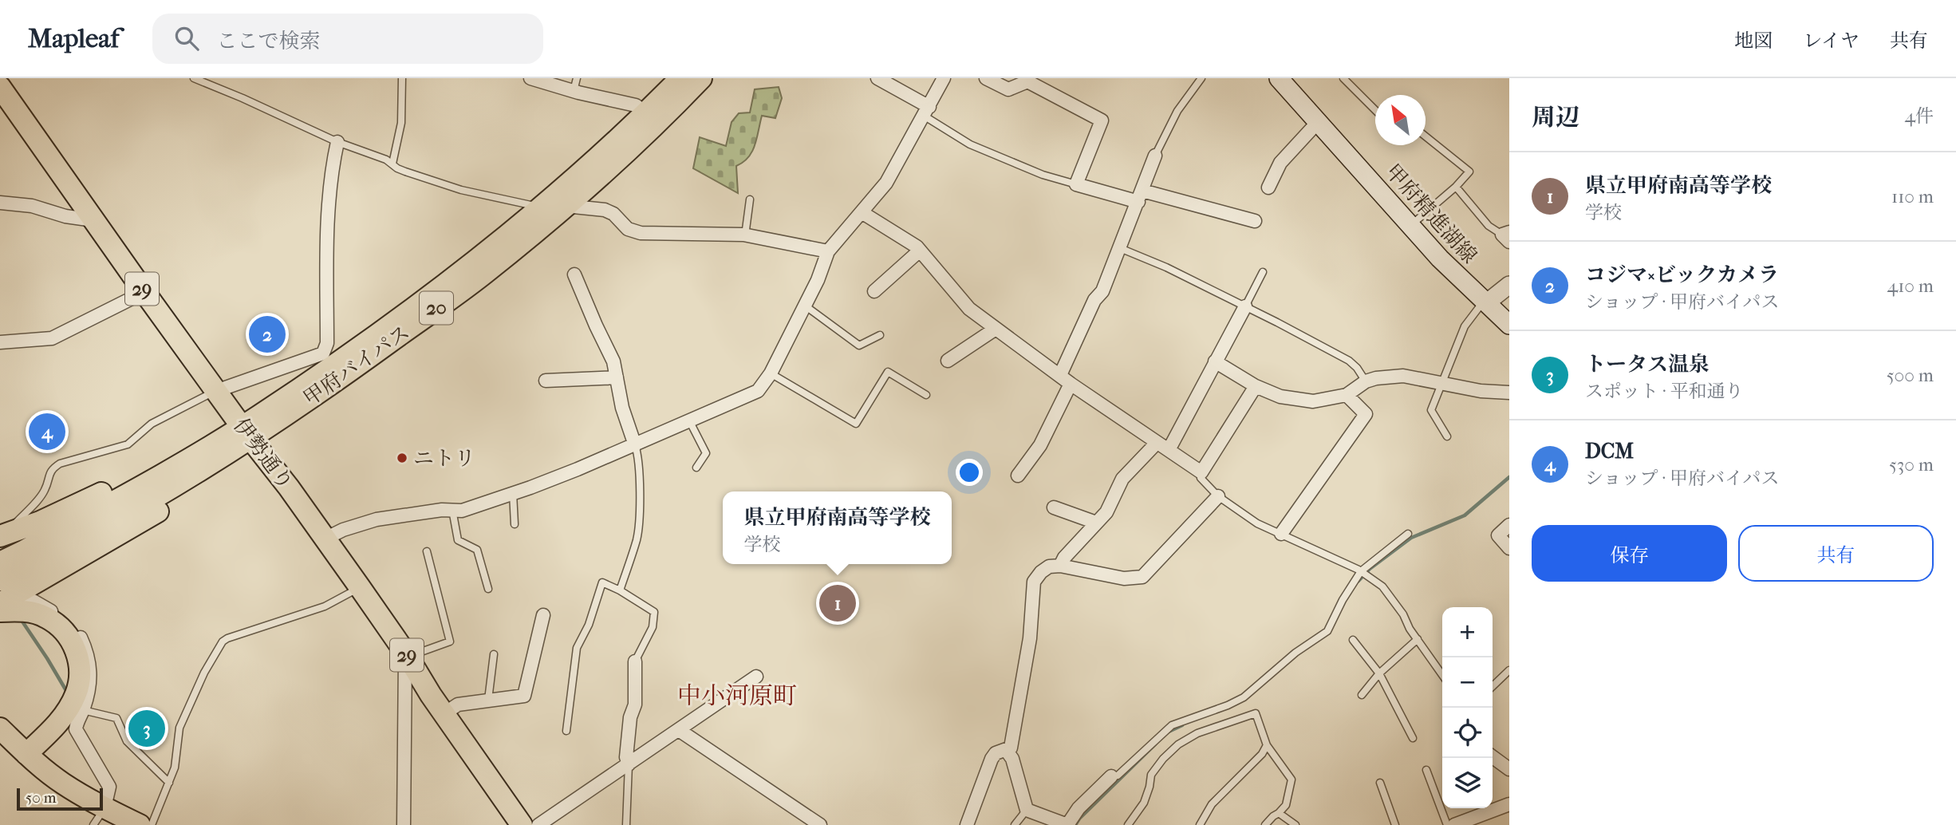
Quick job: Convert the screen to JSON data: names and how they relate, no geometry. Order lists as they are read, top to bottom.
{
  "streets": {
    "main road": [
      "甲府精進湖線",
      "29",
      "20",
      "甲府バイパス",
      "伊勢通り"
    ]
  },
  "crossings": [
    ["甲府バイパス", "伊勢通り"]
  ],
  "districts": ["中小河原町"],
  "places": ["ニトリ"],
  "scale_bar": "50 m",
  "north": "top left",
  "page": {
    "header": "Mapleaf",
    "search": "ここで検索",
    "nav": ["地図", "レイヤ", "共有"],
    "heading": ["周辺", "4件"],
    "list": [
      {
        "mark": "1",
        "name": "県立甲府南高等学校",
        "note": "学校",
        "value": "110 m"
      },
      {
        "mark": "2",
        "name": "コジマ×ビックカメラ",
        "note": "ショップ · 甲府バイパス",
        "value": "410 m"
      },
      {
        "mark": "3",
        "name": "トータス温泉",
        "note": "スポット · 平和通り",
        "value": "500 m"
      },
      {
        "mark": "4",
        "name": "DCM",
        "note": "ショップ · 甲府バイパス",
        "value": "530 m"
      }
    ],
    "pins": [
      "2",
      "4",
      "1",
      "3"
    ],
    "popup": ["県立甲府南高等学校", "学校"],
    "buttons": ["保存", "共有"],
    "map_buttons": ["+", "−"],
    "scale": "50 m"
  }
}
